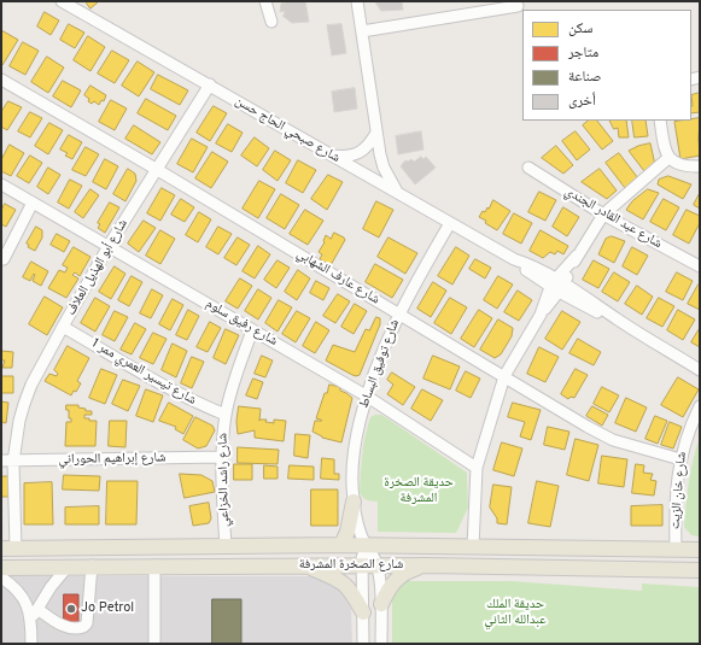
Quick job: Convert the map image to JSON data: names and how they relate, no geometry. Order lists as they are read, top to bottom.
{
  "streets": {
    "main road": ["شارع الصخرة المشرفة"],
    "street": [
      "شارع صبحي الحاج حسن",
      "شارع عبد القادر الجندي",
      "شارع أبو الهذيل العلاف",
      "شارع عارف الشهابي",
      "شارع رفيق سلوم",
      "شارع توفيق البساط",
      "شارع تيسير العمري ممر 1",
      "شارع إبراهيم الحوراني",
      "شارع راشد الخزاعي",
      "شارع خان الزيت"
    ]
  },
  "crossings": [
    ["شارع صبحي الحاج حسن", "شارع أبو الهذيل العلاف"],
    ["شارع صبحي الحاج حسن", "شارع توفيق البساط"],
    ["شارع أبو الهذيل العلاف", "شارع عارف الشهابي"],
    ["شارع أبو الهذيل العلاف", "شارع رفيق سلوم"],
    ["شارع أبو الهذيل العلاف", "شارع تيسير العمري ممر 1"],
    ["شارع أبو الهذيل العلاف", "شارع إبراهيم الحوراني"],
    ["شارع أبو الهذيل العلاف", "شارع الصخرة المشرفة"],
    ["شارع عارف الشهابي", "شارع توفيق البساط"],
    ["شارع عارف الشهابي", "شارع خان الزيت"],
    ["شارع رفيق سلوم", "شارع توفيق البساط"],
    ["شارع رفيق سلوم", "شارع راشد الخزاعي"],
    ["شارع توفيق البساط", "شارع الصخرة المشرفة"],
    ["شارع تيسير العمري ممر 1", "شارع راشد الخزاعي"],
    ["شارع إبراهيم الحوراني", "شارع راشد الخزاعي"],
    ["شارع راشد الخزاعي", "شارع الصخرة المشرفة"],
    ["شارع خان الزيت", "شارع الصخرة المشرفة"]
  ],
  "parks": ["حديقة الصخرة المشرفة", "حديقة الملك عبدالله الثاني"],
  "places": ["Jo Petrol"],
  "legend": [
    "سكن",
    "متاجر",
    "صناعة",
    "أخرى"
  ]
}
